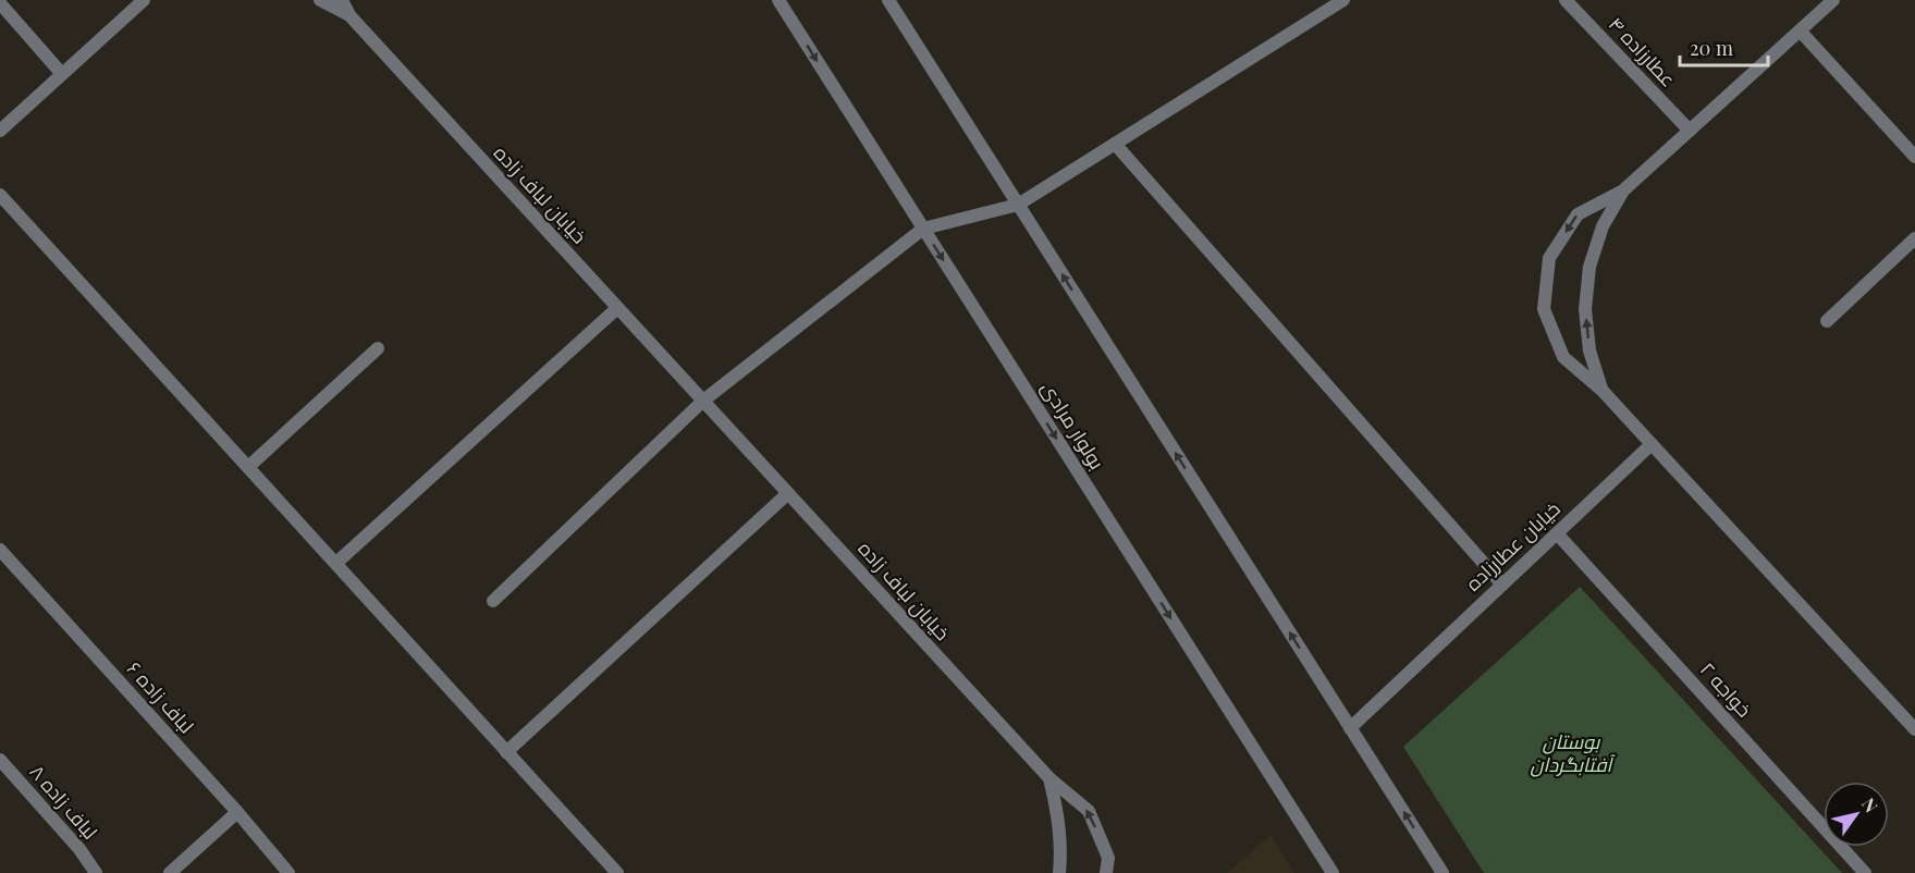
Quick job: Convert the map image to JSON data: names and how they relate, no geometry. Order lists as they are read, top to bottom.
{
  "streets": {
    "street": [
      "عطارزاده ۴",
      "خیابان لباف زاده",
      "بولوار مرادی",
      "خیابان عطارزاده",
      "خواجه ۲",
      "لباف زاده ۶",
      "لباف زاده ۸"
    ]
  },
  "crossings": [
    ["خیابان عطارزاده", "خواجه ۲"]
  ],
  "parks": ["بوستان آفتابگردان"],
  "scale_bar": "20 m",
  "north": "top right"
}
